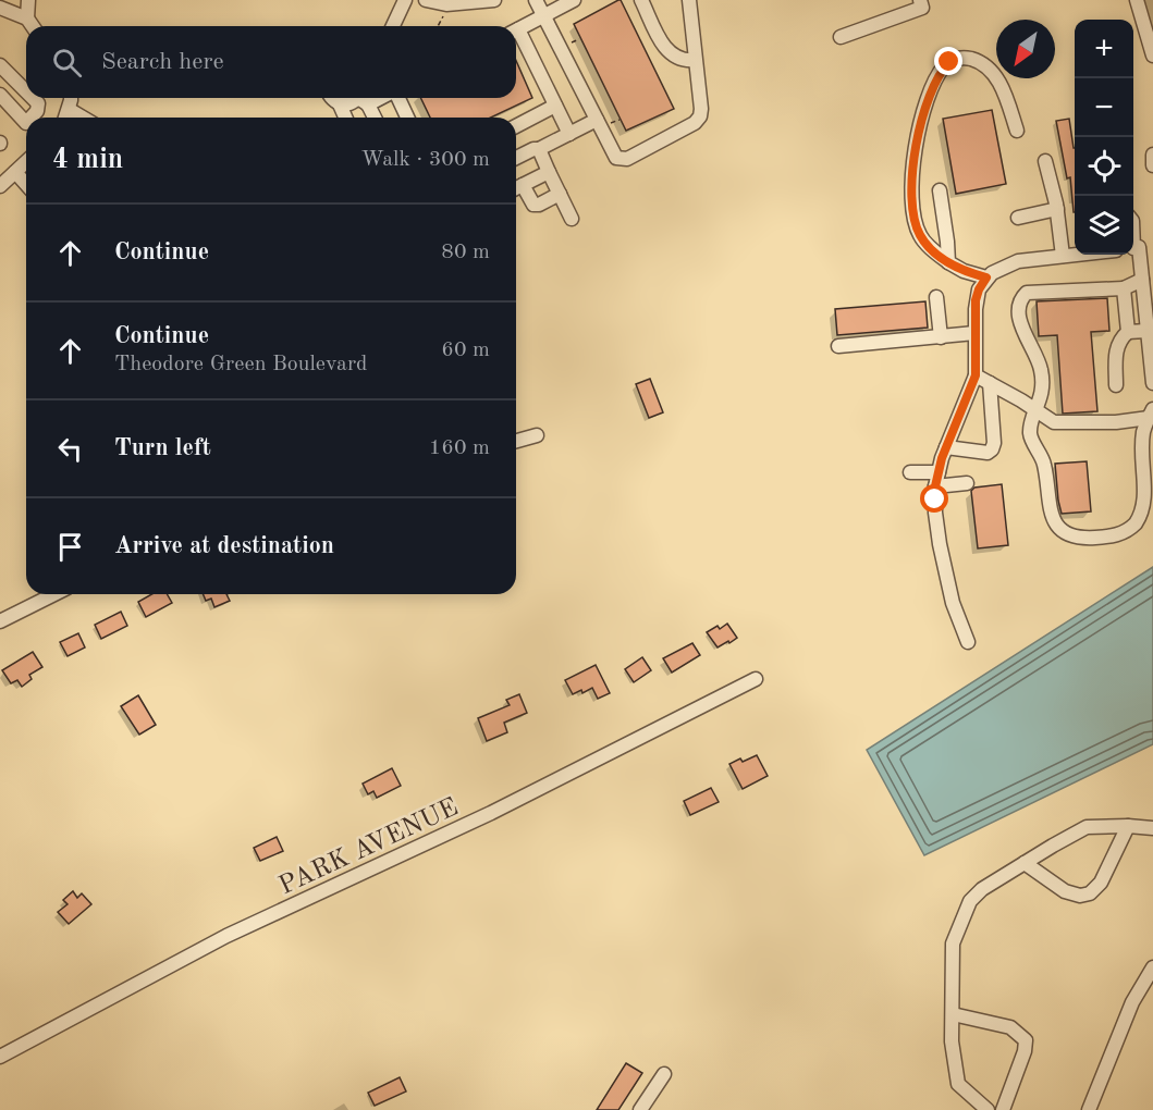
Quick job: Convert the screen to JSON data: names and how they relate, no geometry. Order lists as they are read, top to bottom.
{
  "streets": {
    "street": ["PARK AVENUE"]
  },
  "north": "bottom left",
  "page": {
    "map_buttons": ["+", "−"],
    "search": "Search here",
    "heading": ["4 min", "Walk · 300 m"],
    "list": [
      ["Continue", "80 m"],
      ["Continue", "Theodore Green Boulevard", "60 m"],
      ["Turn left", "160 m"],
      "Arrive at destination"
    ]
  }
}
